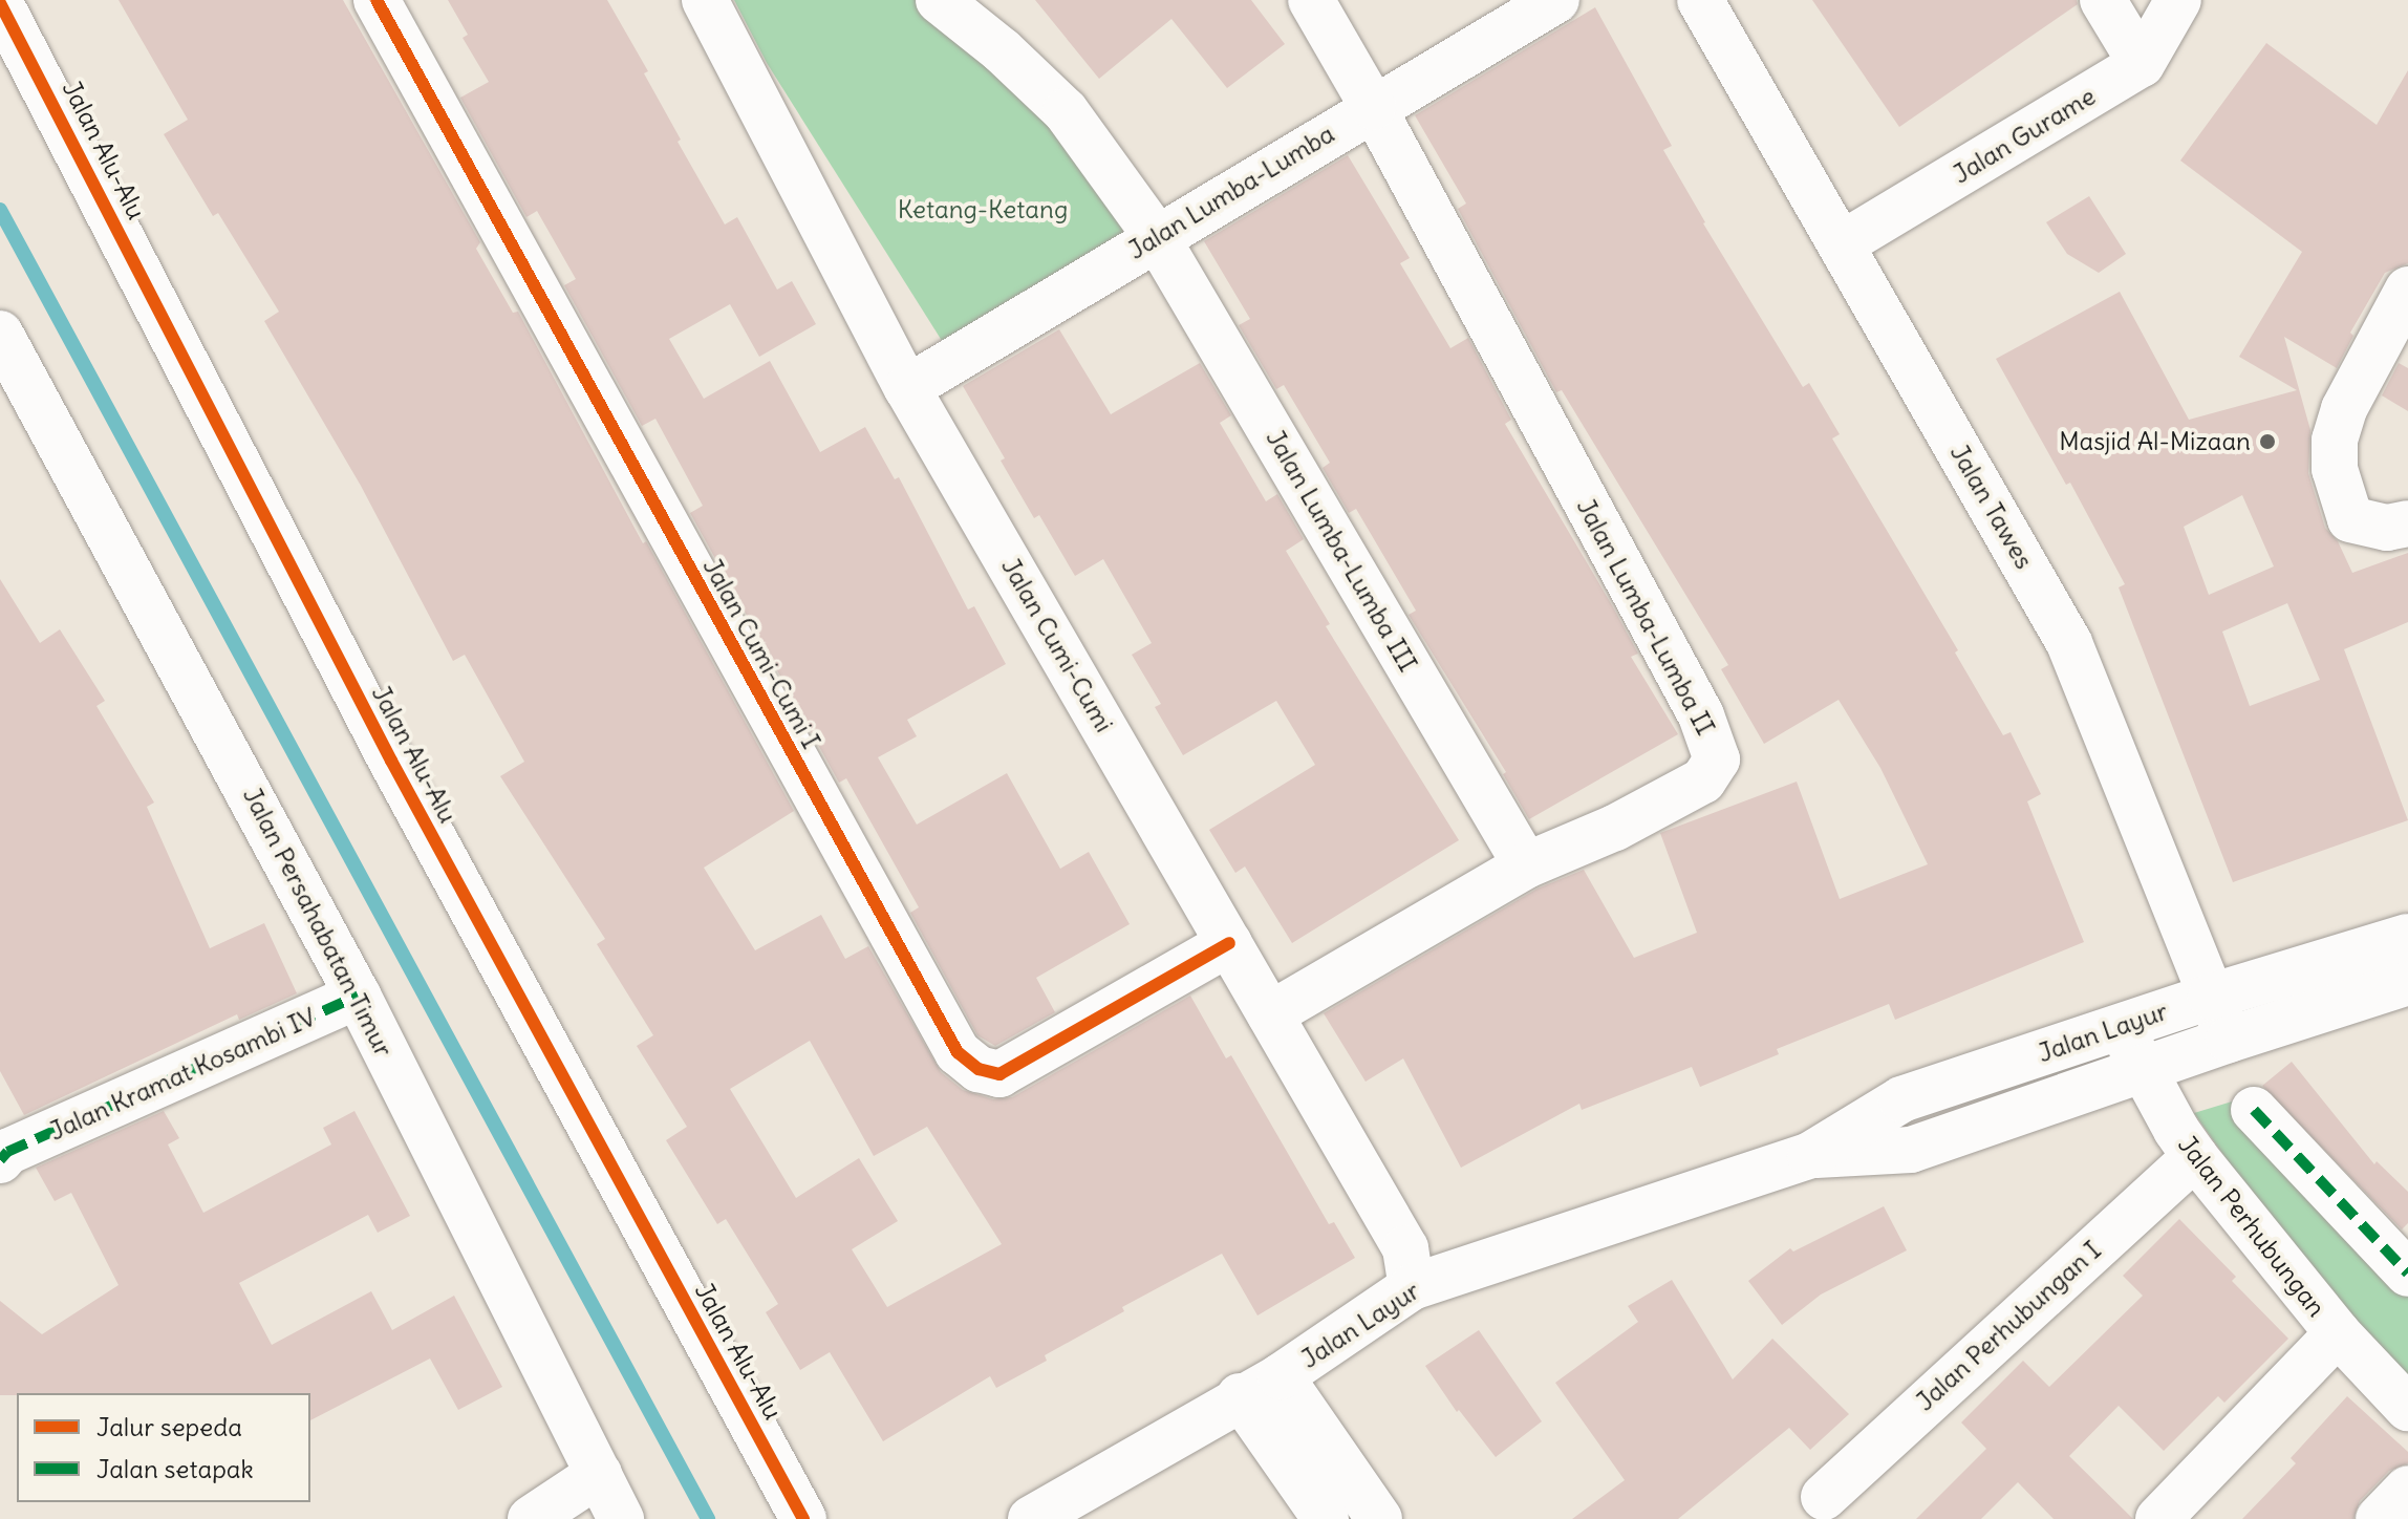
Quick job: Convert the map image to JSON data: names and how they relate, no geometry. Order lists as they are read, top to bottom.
{
  "streets": {
    "street": [
      "Jalan Gurame",
      "Jalan Alu-Alu",
      "Jalan Lumba-Lumba",
      "Jalan Tawes",
      "Jalan Lumba-Lumba III",
      "Jalan Lumba-Lumba II",
      "Jalan Cumi-Cumi",
      "Jalan Cumi-Cumi I",
      "Jalan Persahabatan Timur",
      "Jalan Layur",
      "Jalan Kramat Kosambi IV",
      "Jalan Perhubungan",
      "Jalan Perhubungan I"
    ]
  },
  "crossings": [
    ["Jalan Gurame", "Jalan Tawes"],
    ["Jalan Lumba-Lumba", "Jalan Lumba-Lumba III"],
    ["Jalan Lumba-Lumba", "Jalan Lumba-Lumba II"],
    ["Jalan Lumba-Lumba", "Jalan Cumi-Cumi"],
    ["Jalan Tawes", "Jalan Layur"],
    ["Jalan Lumba-Lumba III", "Jalan Lumba-Lumba II"],
    ["Jalan Lumba-Lumba II", "Jalan Cumi-Cumi"],
    ["Jalan Cumi-Cumi", "Jalan Cumi-Cumi I"],
    ["Jalan Cumi-Cumi", "Jalan Layur"],
    ["Jalan Persahabatan Timur", "Jalan Kramat Kosambi IV"],
    ["Jalan Layur", "Jalan Perhubungan"],
    ["Jalan Perhubungan", "Jalan Perhubungan I"]
  ],
  "parks": ["Ketang-Ketang"],
  "places": ["Masjid Al-Mizaan"],
  "legend": ["Jalur sepeda", "Jalan setapak"]
}
